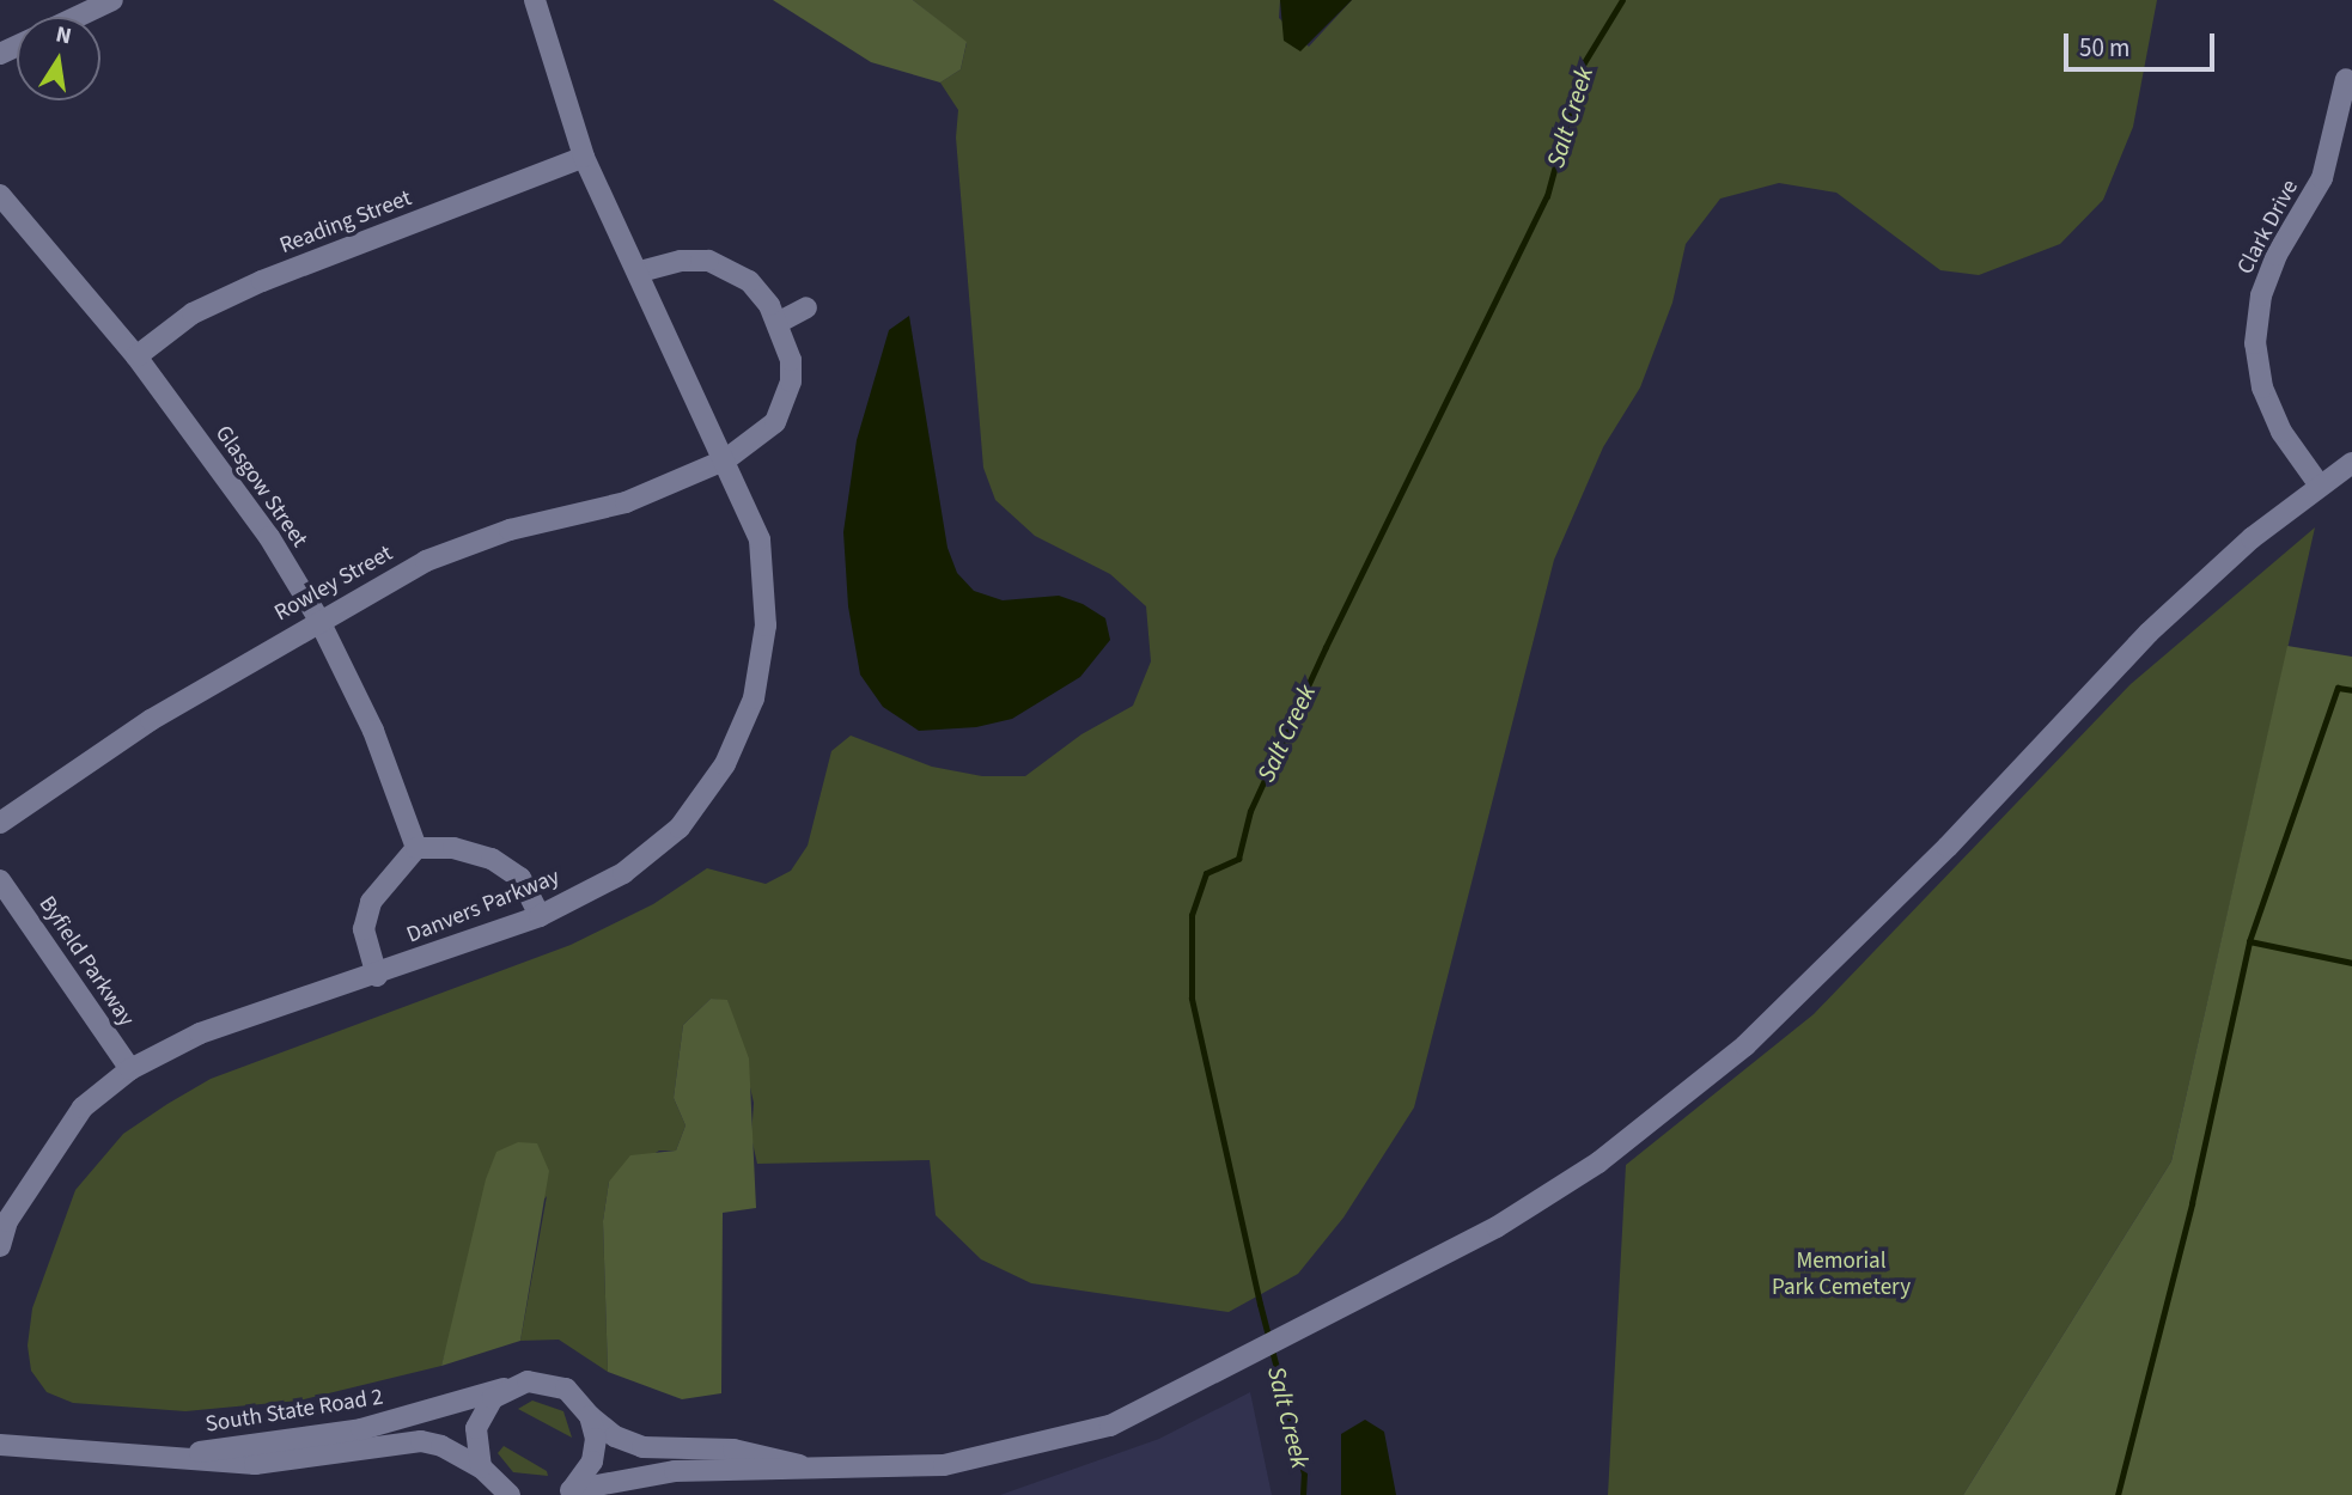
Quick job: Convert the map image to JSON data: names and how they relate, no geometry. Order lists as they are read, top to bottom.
{
  "streets": {
    "street": [
      "Reading Street",
      "Clark Drive",
      "Glasgow Street",
      "Rowley Street",
      "Danvers Parkway",
      "Byfield Parkway",
      "South State Road 2"
    ]
  },
  "crossings": [
    ["Reading Street", "Glasgow Street"],
    ["Reading Street", "Danvers Parkway"],
    ["Glasgow Street", "Rowley Street"],
    ["Rowley Street", "Danvers Parkway"],
    ["Danvers Parkway", "Byfield Parkway"]
  ],
  "water": ["Salt Creek"],
  "parks": ["Memorial Park Cemetery"],
  "scale_bar": "50 m",
  "north": "top"
}
